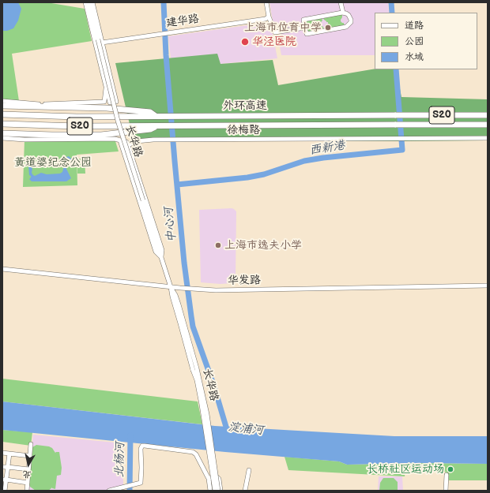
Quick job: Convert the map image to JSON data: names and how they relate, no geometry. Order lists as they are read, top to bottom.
{
  "streets": {
    "highway": ["外环高速", "S20"],
    "street": [
      "建华路",
      "徐梅路",
      "长华路",
      "华发路"
    ]
  },
  "crossings": [
    ["徐梅路", "长华路"],
    ["长华路", "华发路"]
  ],
  "water": [
    "西新港",
    "中心河",
    "淀浦河",
    "北杨河"
  ],
  "parks": ["黄道婆纪念公园"],
  "places": [
    "上海市位育中学",
    "华泾医院",
    "上海市逸夫小学",
    "长桥社区运动场"
  ],
  "legend": ["道路", "公园", "水域"],
  "north": "bottom"
}
